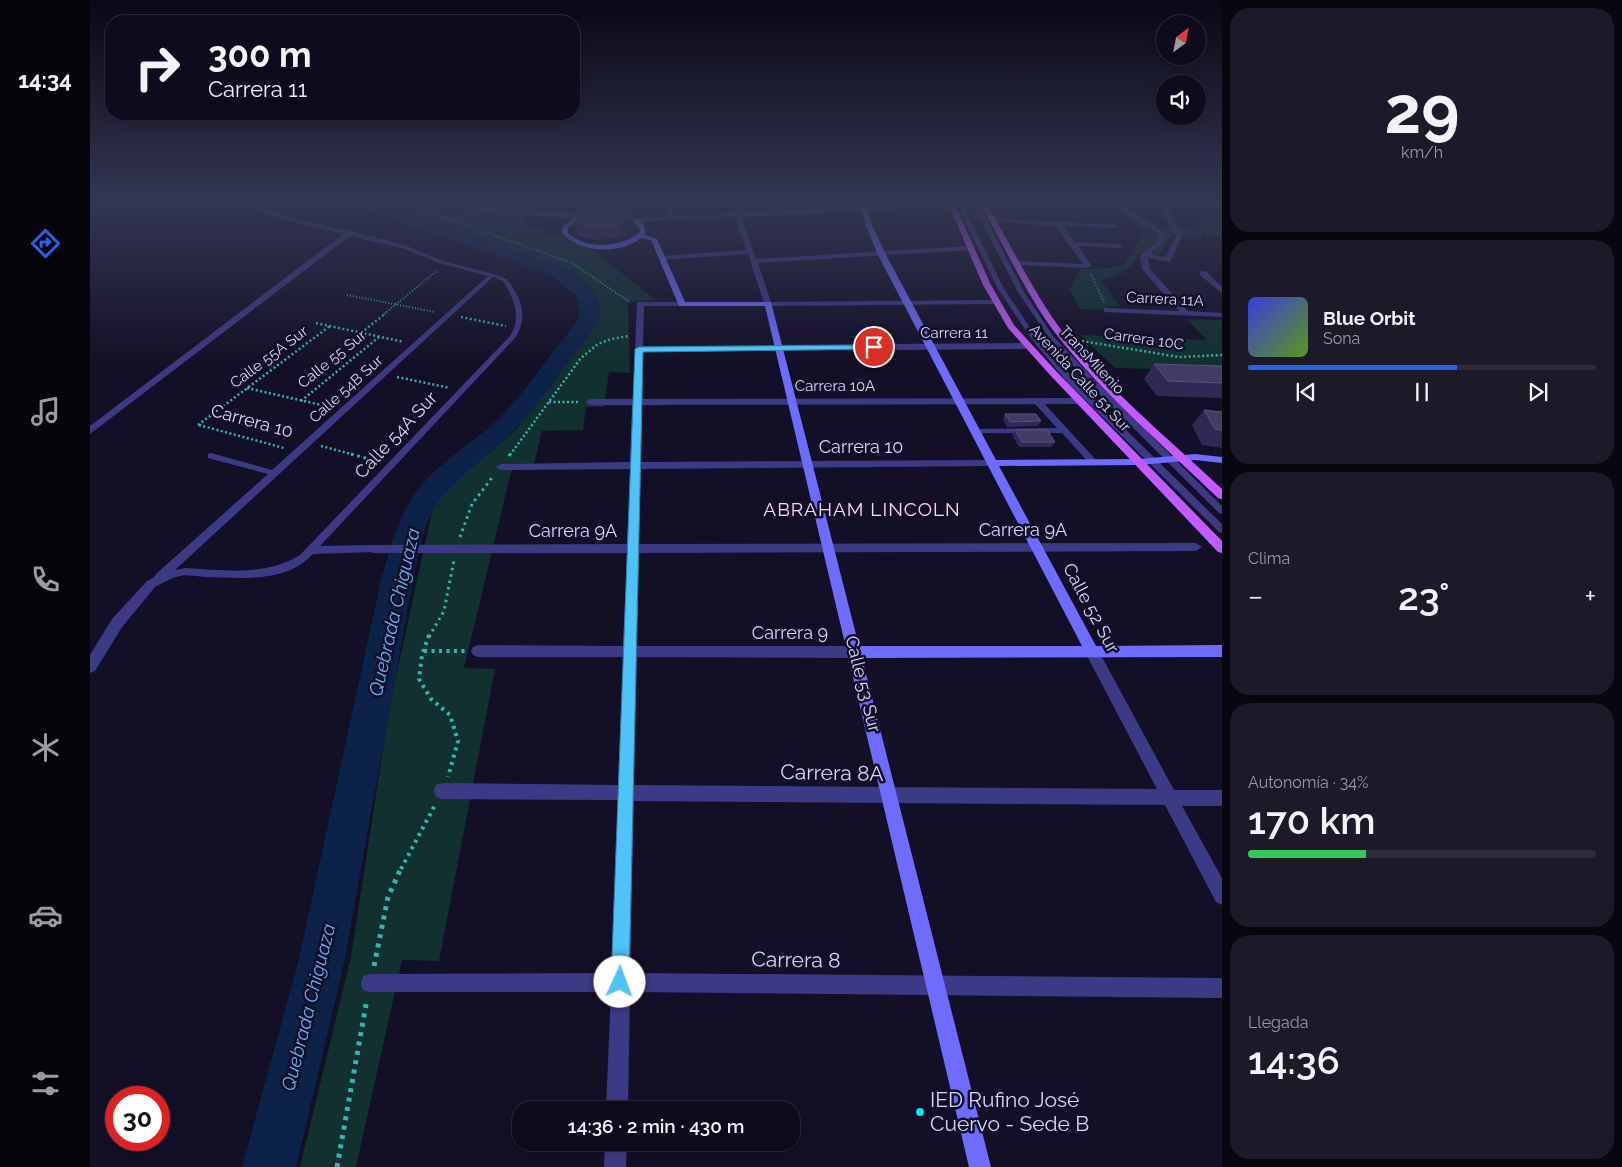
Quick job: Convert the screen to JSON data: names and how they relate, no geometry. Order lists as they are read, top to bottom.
{
  "streets": {
    "main road": ["Avenida Calle 51 Sur"],
    "street": [
      "Carrera 11A",
      "Carrera 11",
      "Carrera 10A",
      "Carrera 10",
      "Carrera 9A",
      "Calle 52 Sur",
      "Carrera 9",
      "Calle 53 Sur",
      "Carrera 8A",
      "Carrera 8"
    ],
    "lane": ["TransMilenio", "Calle 54B Sur", "Calle 54A Sur"],
    "path": ["Carrera 10C", "Calle 55A Sur", "Calle 55 Sur"]
  },
  "crossings": [
    ["Carrera 11", "Avenida Calle 51 Sur"],
    ["Carrera 11", "Calle 52 Sur"],
    ["Carrera 11", "Calle 53 Sur"],
    ["Carrera 10C", "Avenida Calle 51 Sur"],
    ["Calle 55A Sur", "Carrera 10"],
    ["TransMilenio", "Carrera 10"],
    ["Avenida Calle 51 Sur", "Carrera 10A"],
    ["Avenida Calle 51 Sur", "Carrera 10"],
    ["Carrera 10A", "Calle 52 Sur"],
    ["Carrera 10A", "Calle 53 Sur"],
    ["Calle 54B Sur", "Carrera 10"],
    ["Calle 54B Sur", "Calle 54A Sur"],
    ["Carrera 10", "Calle 54A Sur"],
    ["Carrera 10", "Calle 52 Sur"],
    ["Carrera 10", "Calle 53 Sur"],
    ["Calle 54A Sur", "Carrera 9A"],
    ["Carrera 9A", "Calle 52 Sur"],
    ["Carrera 9A", "Calle 53 Sur"],
    ["Calle 52 Sur", "Carrera 9"],
    ["Calle 52 Sur", "Carrera 8A"],
    ["Carrera 9", "Calle 53 Sur"],
    ["Calle 53 Sur", "Carrera 8A"],
    ["Calle 53 Sur", "Carrera 8"]
  ],
  "districts": ["ABRAHAM LINCOLN"],
  "water": ["Quebrada Chiguaza"],
  "places": ["IED Rufino José Cuervo - Sede B"],
  "north": "top right",
  "page": {
    "tabs": "14:34",
    "tile": [
      ["29", "km/h"],
      "Clima",
      ["Autonomía · 34%", "170 km"],
      ["Llegada", "14:36"]
    ],
    "turn": ["300 m", "Carrera 11"],
    "song": ["Blue Orbit", "Sona"],
    "heat": ["−", "23°", "+"],
    "limit": "30",
    "trip": "14:36 · 2 min · 430 m"
  }
}
